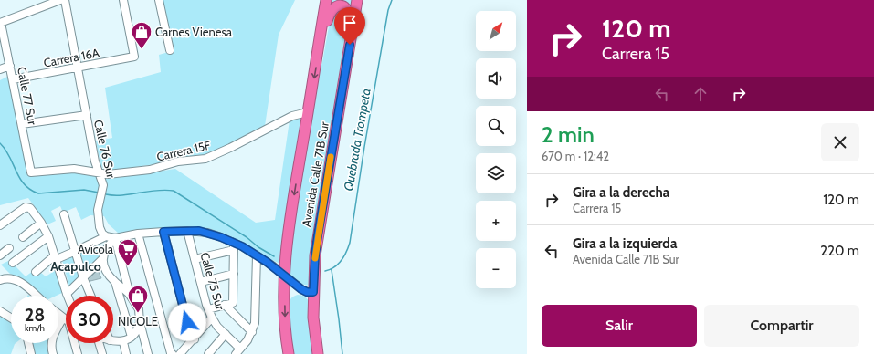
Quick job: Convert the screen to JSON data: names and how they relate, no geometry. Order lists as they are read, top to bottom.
{
  "streets": {
    "highway": ["Avenida Calle 71B Sur"],
    "street": [
      "Carrera 16A",
      "Calle 77 Sur",
      "Calle 76 Sur",
      "Carrera 15F",
      "Calle 75 Sur"
    ]
  },
  "crossings": [
    ["Carrera 16A", "Calle 77 Sur"],
    ["Carrera 16A", "Calle 76 Sur"],
    ["Calle 77 Sur", "Carrera 15F"],
    ["Calle 76 Sur", "Carrera 15F"],
    ["Carrera 15F", "Avenida Calle 71B Sur"]
  ],
  "districts": ["Acapulco"],
  "water": ["Quebrada Trompeta"],
  "places": {
    "shop": ["Carnes Vienesa", "NICOLE"],
    "supermarket": ["Avícola"]
  },
  "north": "top right",
  "page": {
    "turn": ["120 m", "Carrera 15"],
    "map_buttons": ["+", "−"],
    "heading": ["2 min", "670 m · 12:42"],
    "list": [
      {
        "name": "Gira a la derecha",
        "note": "Carrera 15",
        "value": "120 m"
      },
      {
        "name": "Gira a la izquierda",
        "note": "Avenida Calle 71B Sur",
        "value": "220 m"
      }
    ],
    "speed": "28 km/h",
    "limit": "30",
    "buttons": ["Salir", "Compartir"]
  }
}
